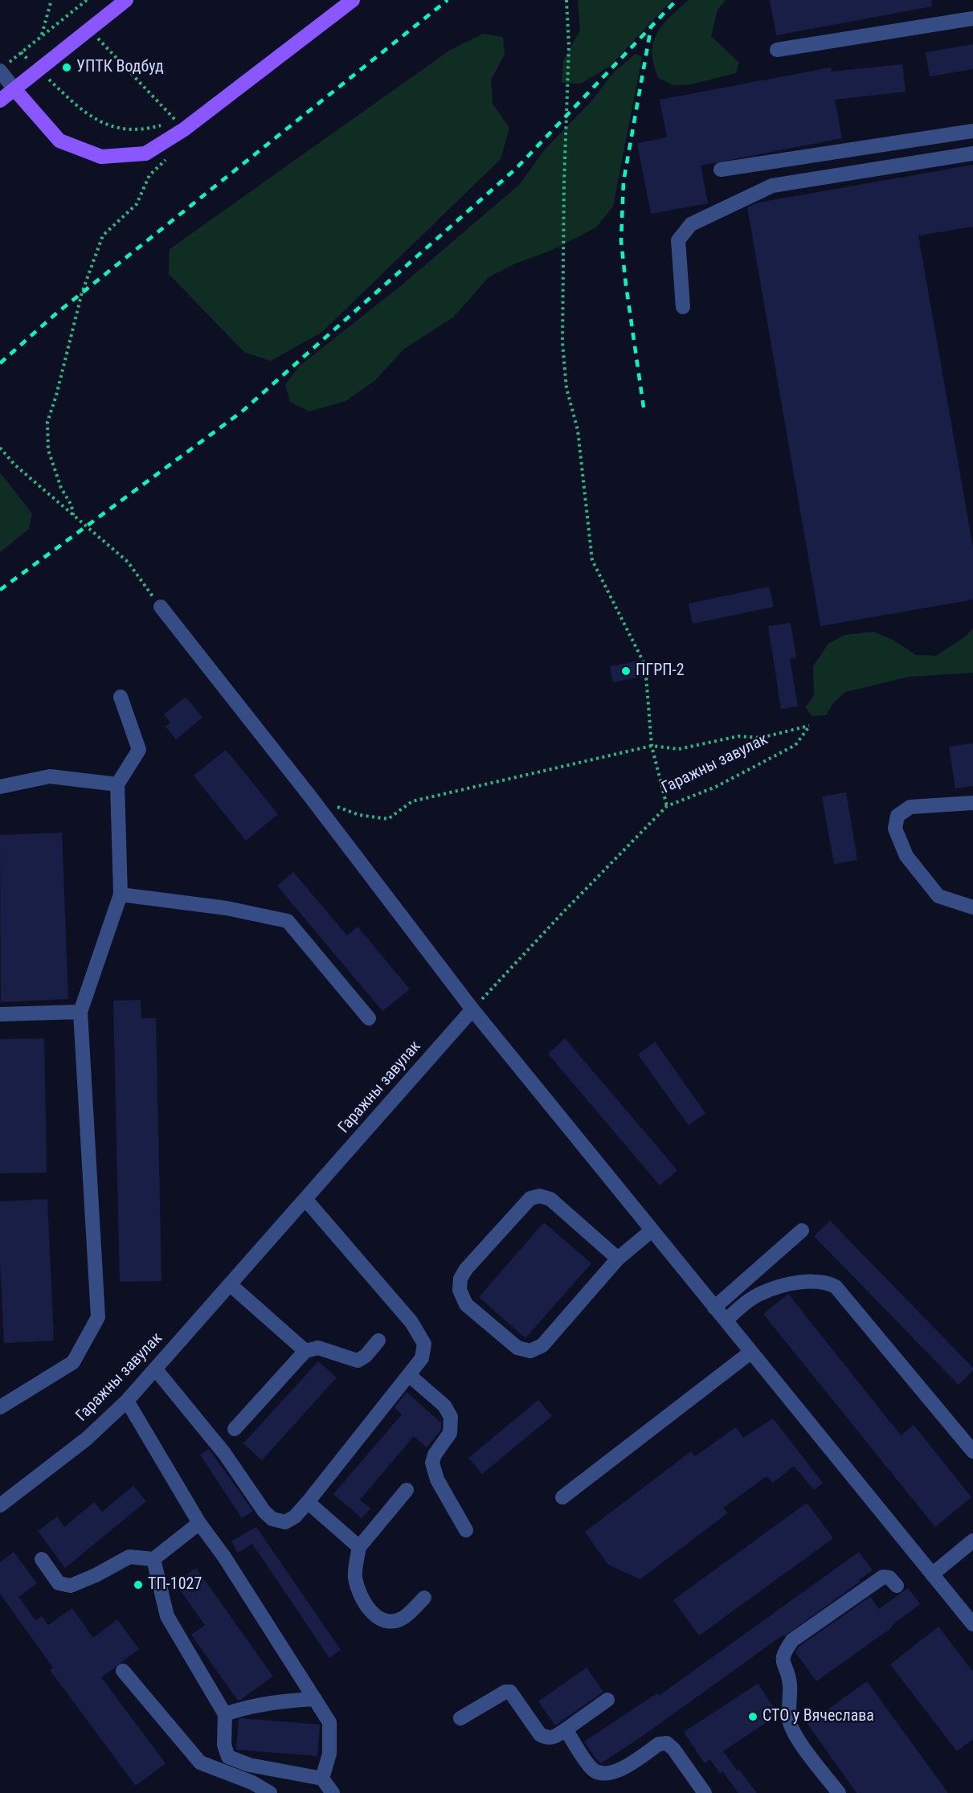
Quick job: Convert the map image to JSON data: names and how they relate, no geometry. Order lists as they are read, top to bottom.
{
  "streets": {
    "street": ["Гаражны завулак"]
  },
  "places": [
    "УПТК Водбуд",
    "ПГРП-2",
    "ТП-1027",
    "СТО у Вячеслава"
  ]
}
